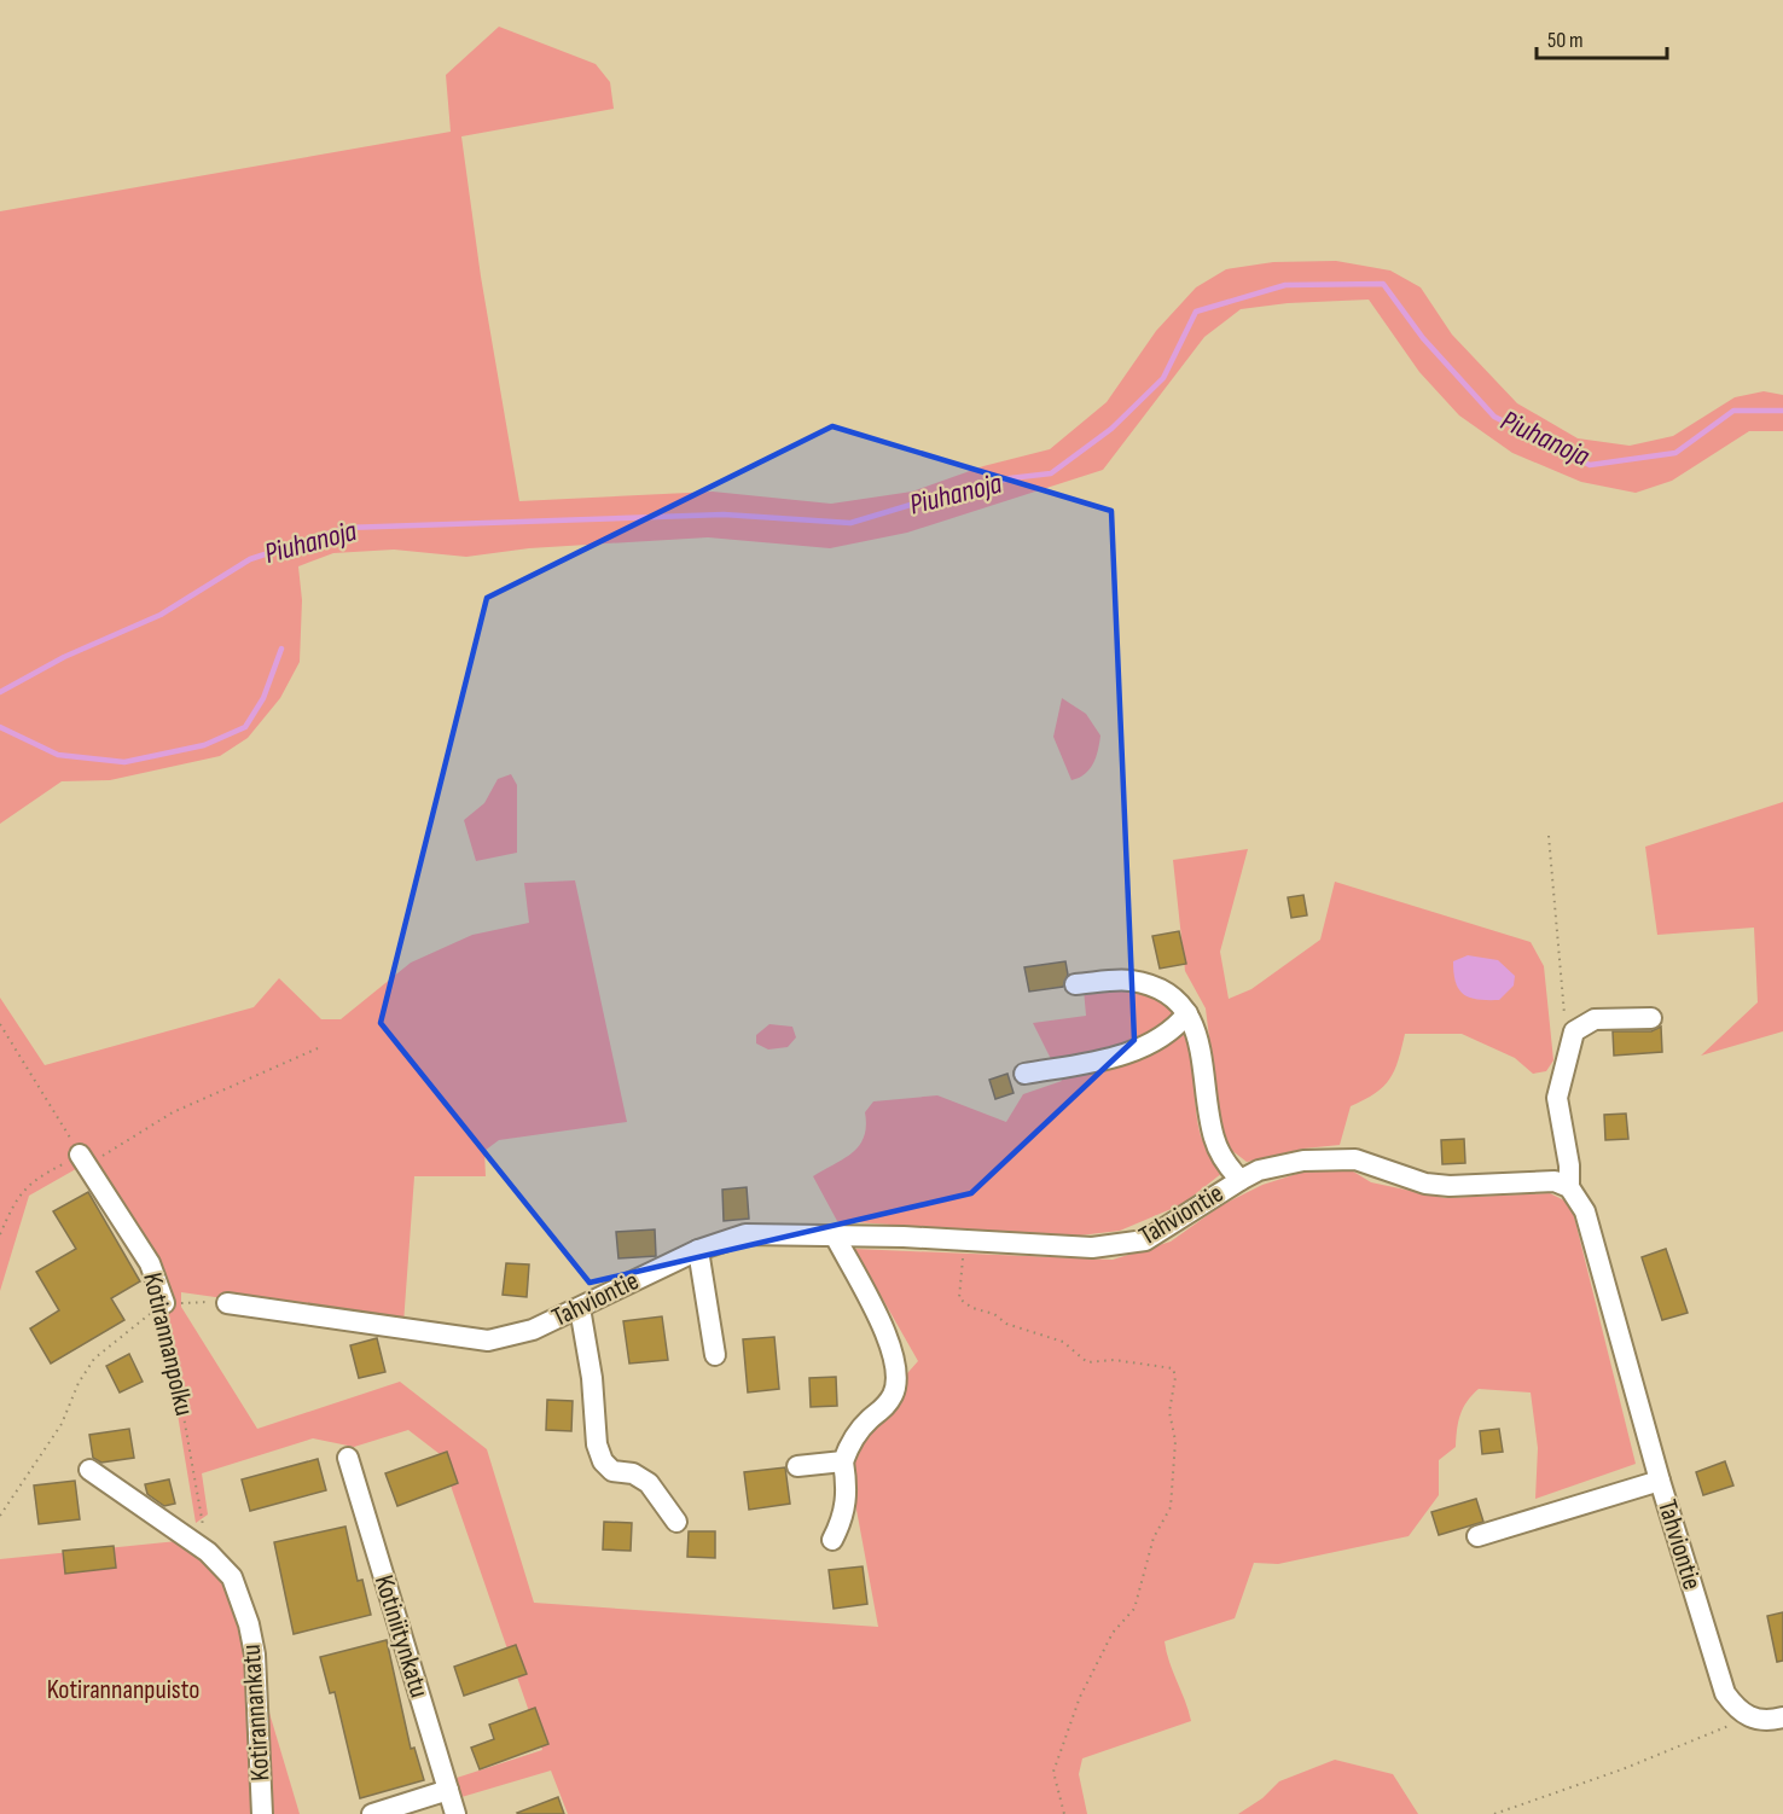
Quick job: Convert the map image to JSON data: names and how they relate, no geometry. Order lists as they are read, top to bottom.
{
  "streets": {
    "street": [
      "Tahviontie",
      "Kotirannanpolku",
      "Kotiniitynkatu",
      "Kotirannankatu"
    ]
  },
  "crossings": [
    ["Kotirannanpolku", "Kotirannankatu"]
  ],
  "water": ["Piuhanoja"],
  "parks": ["Kotirannanpuisto"],
  "scale_bar": "50 m"
}
